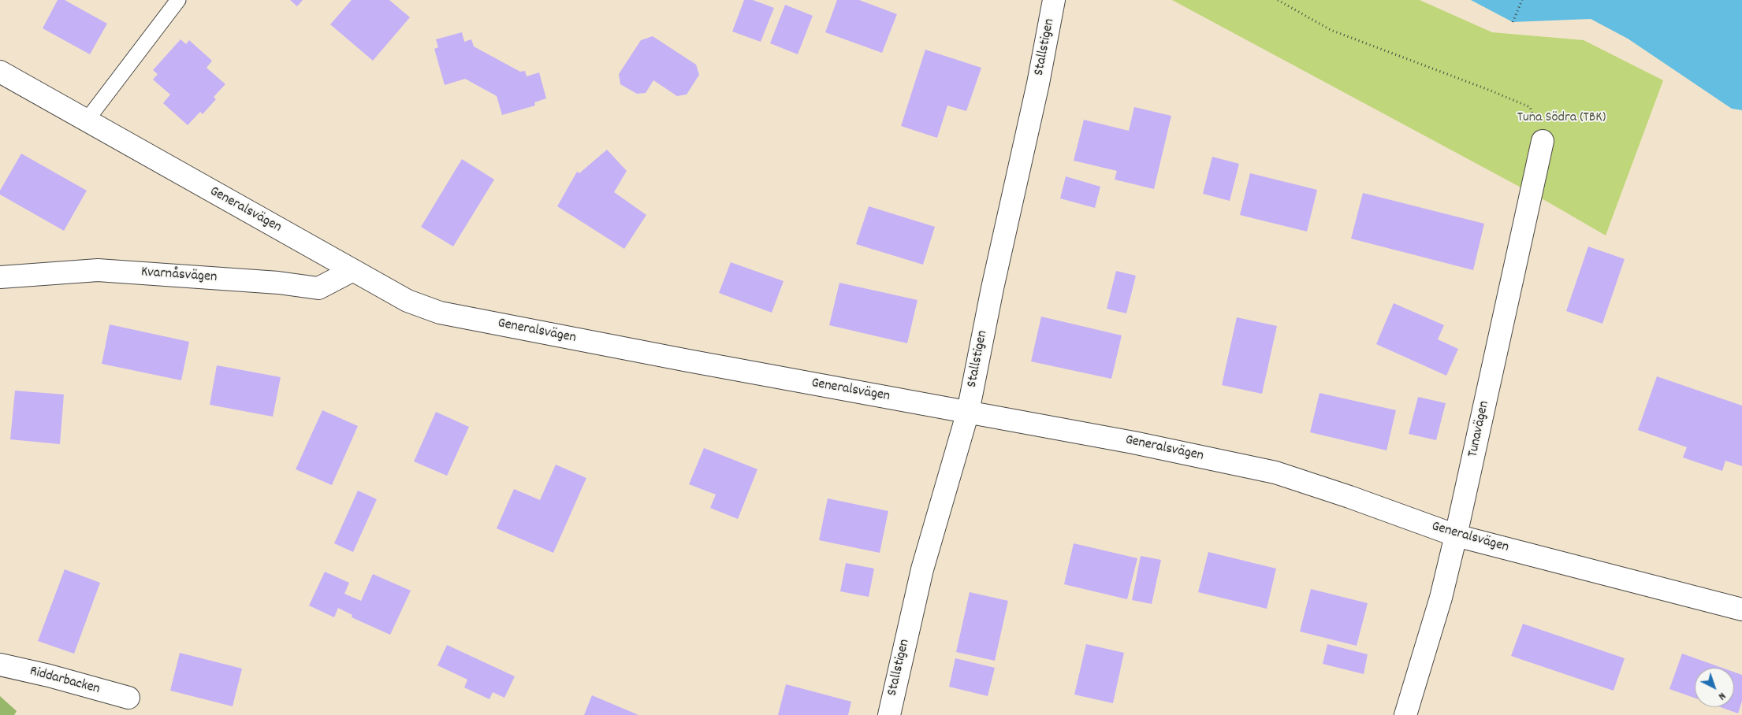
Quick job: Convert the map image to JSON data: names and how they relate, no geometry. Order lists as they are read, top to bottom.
{
  "streets": {
    "street": [
      "Stallstigen",
      "Generalsvägen",
      "Kvarnåsvägen",
      "Tunavägen",
      "Riddarbacken"
    ]
  },
  "crossings": [
    ["Stallstigen", "Generalsvägen"],
    ["Generalsvägen", "Kvarnåsvägen"],
    ["Generalsvägen", "Tunavägen"]
  ],
  "parks": ["Tuna Södra (TBK)"],
  "north": "bottom right"
}
